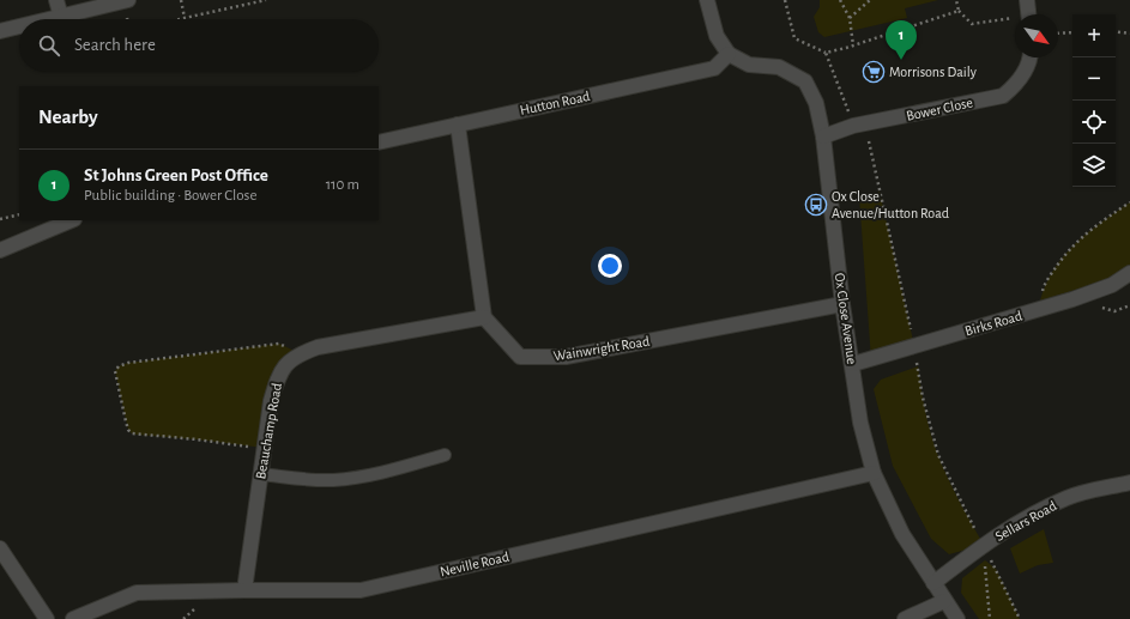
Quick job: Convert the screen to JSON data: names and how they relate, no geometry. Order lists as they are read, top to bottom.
{
  "streets": {
    "street": [
      "Hutton Road",
      "Bower Close",
      "Ox Close Avenue",
      "Birks Road",
      "Wainwright Road",
      "Beauchamp Road",
      "Sellars Road",
      "Neville Road"
    ]
  },
  "crossings": [
    ["Hutton Road", "Ox Close Avenue"],
    ["Bower Close", "Ox Close Avenue"],
    ["Ox Close Avenue", "Birks Road"],
    ["Ox Close Avenue", "Wainwright Road"],
    ["Ox Close Avenue", "Sellars Road"],
    ["Ox Close Avenue", "Neville Road"],
    ["Wainwright Road", "Beauchamp Road"],
    ["Beauchamp Road", "Neville Road"]
  ],
  "places": {
    "supermarket": ["Morrisons Daily"],
    "bus stop": ["Ox Close Avenue/Hutton Road"]
  },
  "north": "bottom right",
  "page": {
    "map_buttons": ["+", "−"],
    "search": "Search here",
    "pins": "1",
    "heading": "Nearby",
    "list": [
      {
        "mark": "1",
        "name": "St Johns Green Post Office",
        "note": "Public building · Bower Close",
        "value": "110 m"
      }
    ]
  }
}
